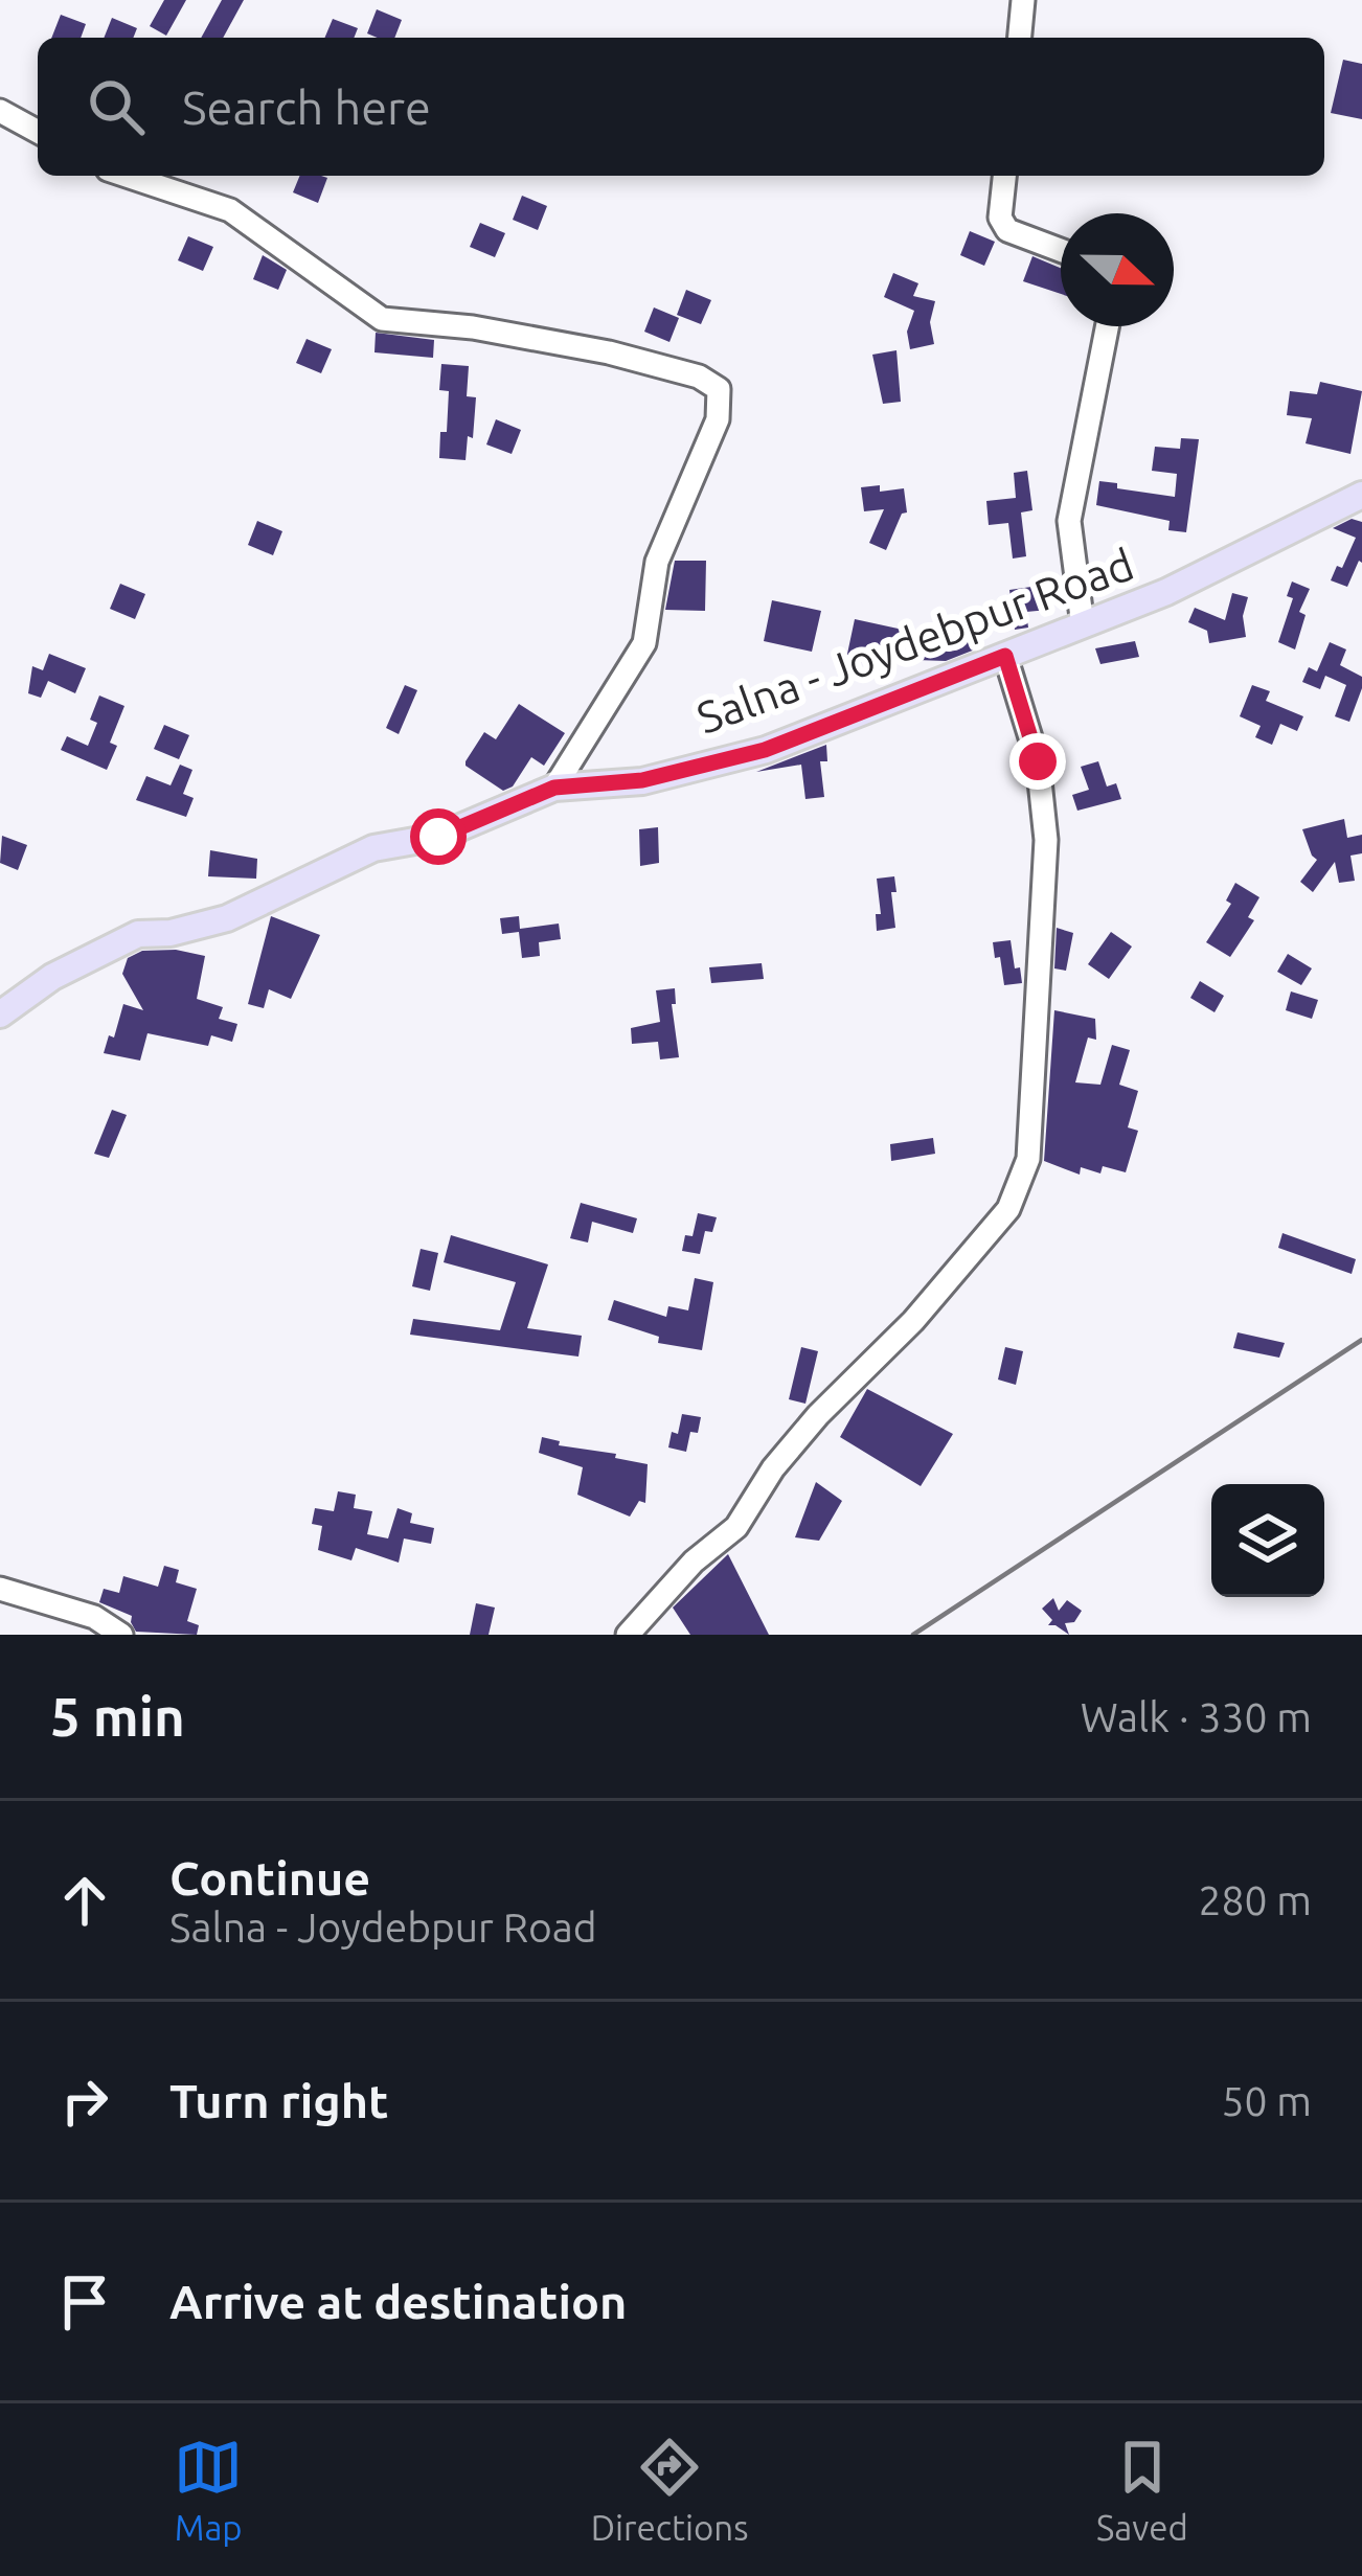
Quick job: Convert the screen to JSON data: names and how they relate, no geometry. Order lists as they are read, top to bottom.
{
  "streets": {
    "main road": ["Salna - Joydebpur Road"]
  },
  "north": "right",
  "page": {
    "search": "Search here",
    "heading": ["5 min", "Walk · 330 m"],
    "list": [
      ["Continue", "Salna - Joydebpur Road", "280 m"],
      ["Turn right", "50 m"],
      "Arrive at destination"
    ],
    "nav": ["Map", "Directions", "Saved"]
  }
}
